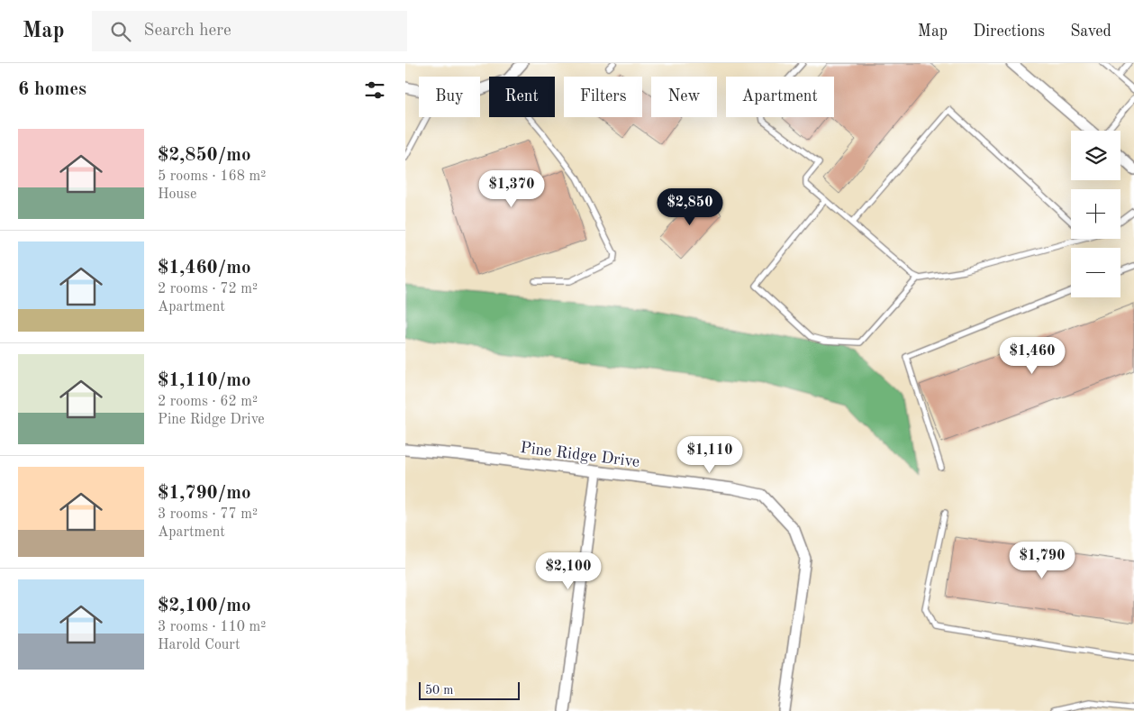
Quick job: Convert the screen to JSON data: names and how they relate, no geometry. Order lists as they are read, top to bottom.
{
  "streets": {
    "street": ["Pine Ridge Drive"]
  },
  "scale_bar": "50 m",
  "page": {
    "header": "Map",
    "search": "Search here",
    "nav": ["Map", "Directions", "Saved"],
    "heading": "6 homes",
    "chip": [
      "Buy",
      "Rent",
      "Filters",
      "New",
      "Apartment"
    ],
    "list": [
      {
        "name": "$2,850/mo",
        "note": "5 rooms · 168 m² · House"
      },
      {
        "name": "$1,460/mo",
        "note": "2 rooms · 72 m² · Apartment"
      },
      {
        "name": "$1,110/mo",
        "note": "2 rooms · 62 m² · Pine Ridge Drive"
      },
      {
        "name": "$1,790/mo",
        "note": "3 rooms · 77 m² · Apartment"
      },
      {
        "name": "$2,100/mo",
        "note": "3 rooms · 110 m² · Harold Court"
      }
    ],
    "map_buttons": ["+", "−"],
    "price": [
      "$1,370",
      "$2,850",
      "$1,460",
      "$1,110",
      "$1,790",
      "$2,100"
    ],
    "scale": "50 m"
  }
}
